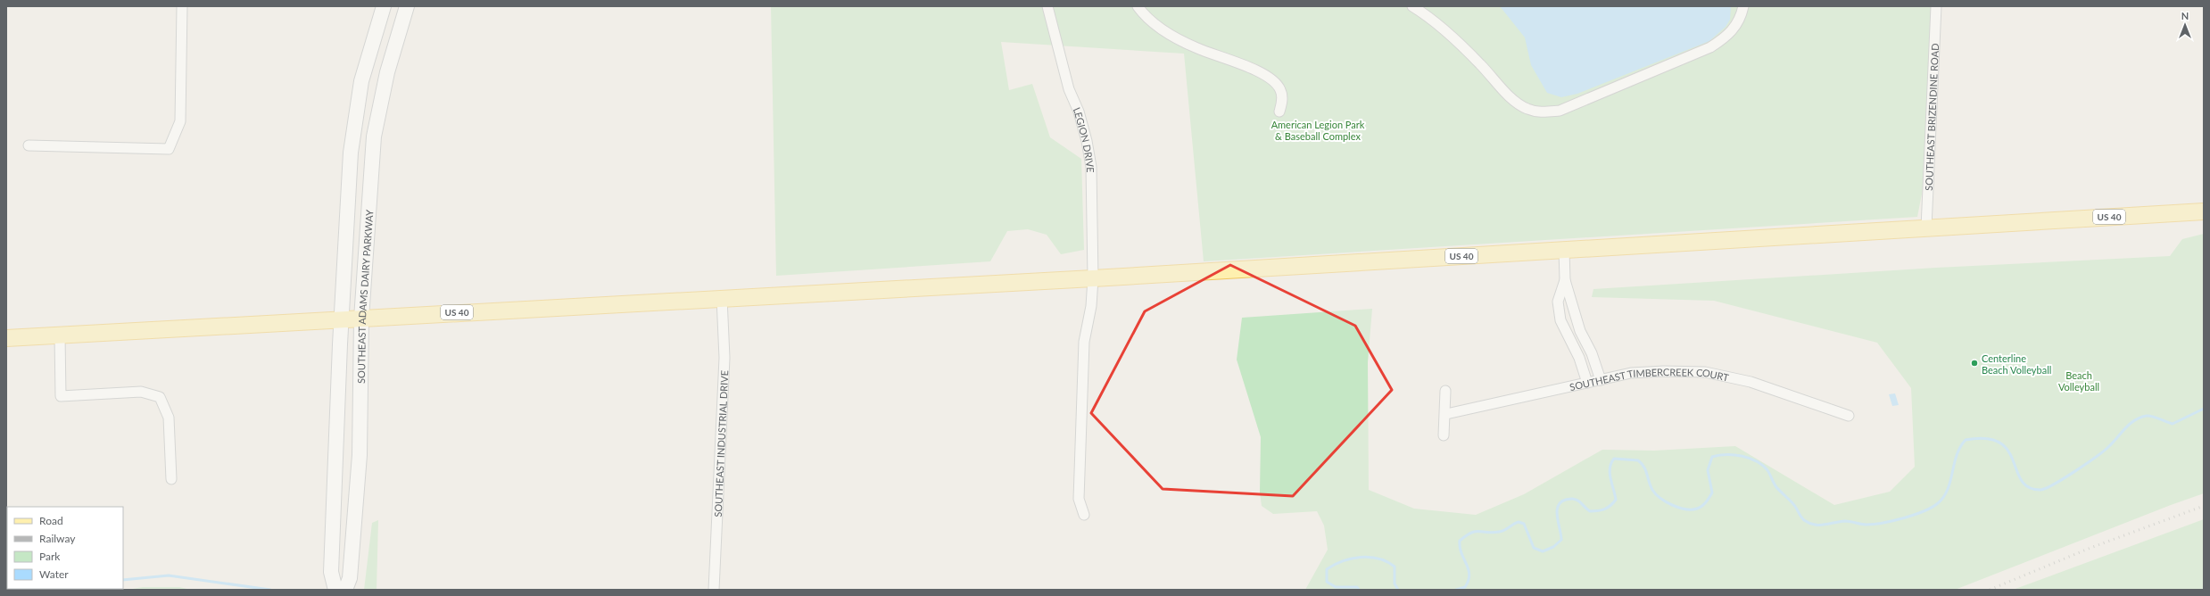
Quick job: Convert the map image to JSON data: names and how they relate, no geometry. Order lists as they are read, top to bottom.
{
  "streets": {
    "main road": ["US 40", "SOUTHEAST ADAMS DAIRY PARKWAY"],
    "street": [
      "SOUTHEAST BRIZENDINE ROAD",
      "LEGION DRIVE",
      "SOUTHEAST TIMBERCREEK COURT",
      "SOUTHEAST INDUSTRIAL DRIVE"
    ]
  },
  "crossings": [
    ["SOUTHEAST BRIZENDINE ROAD", "US 40"],
    ["LEGION DRIVE", "US 40"],
    ["US 40", "SOUTHEAST ADAMS DAIRY PARKWAY"],
    ["US 40", "SOUTHEAST INDUSTRIAL DRIVE"]
  ],
  "parks": ["American Legion Park & Baseball Complex", "Beach Volleyball"],
  "places": ["Centerline Beach Volleyball"],
  "legend": [
    "Road",
    "Railway",
    "Park",
    "Water"
  ],
  "north": "top"
}
